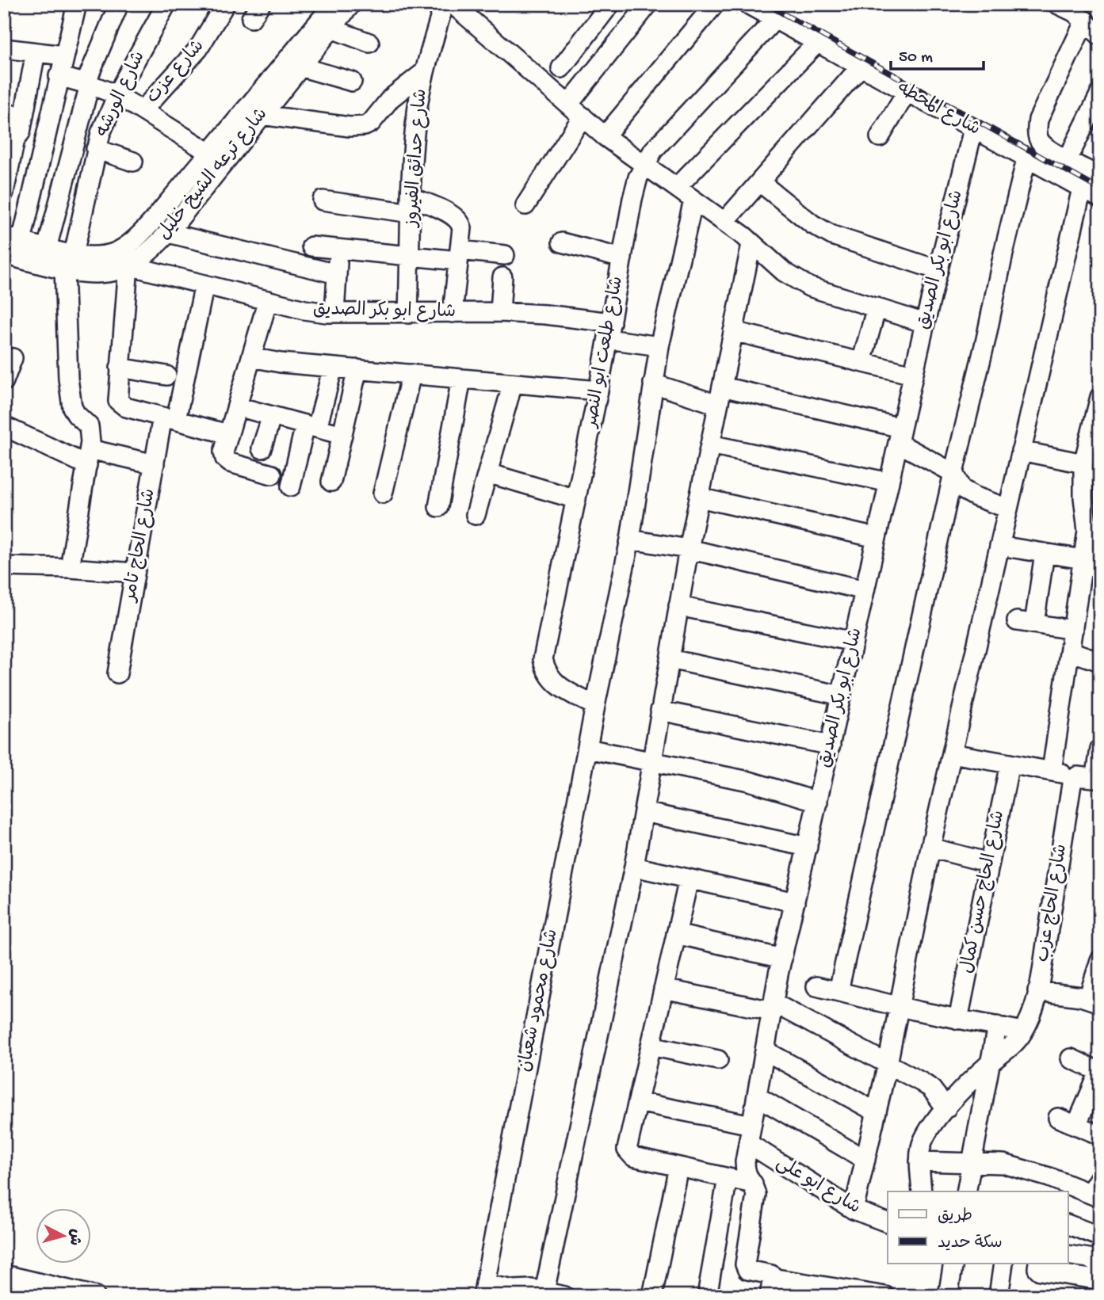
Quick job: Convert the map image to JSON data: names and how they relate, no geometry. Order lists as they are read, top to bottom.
{
  "streets": {
    "street": [
      "شارع عزت",
      "شارع الورشه",
      "شارع المحطه",
      "شارع حدائق الفيروز",
      "شارع ترعه الشيخ خليل",
      "شارع ابو بكر الصديق",
      "شارع طلعت ابو النصر",
      "شارع الحاج تامر",
      "شارع الحاج حسن كمال",
      "شارع الحاج عزب",
      "شارع محمود شعبان",
      "شارع ابو على"
    ]
  },
  "crossings": [
    ["شارع الورشه", "شارع ترعه الشيخ خليل"],
    ["شارع المحطه", "شارع ابو بكر الصديق"],
    ["شارع المحطه", "شارع طلعت ابو النصر"],
    ["شارع حدائق الفيروز", "شارع ابو بكر الصديق"],
    ["شارع ترعه الشيخ خليل", "شارع ابو بكر الصديق"],
    ["شارع ابو بكر الصديق", "شارع طلعت ابو النصر"],
    ["شارع ابو بكر الصديق", "شارع الحاج تامر"],
    ["شارع ابو بكر الصديق", "شارع محمود شعبان"],
    ["شارع ابو بكر الصديق", "شارع ابو على"],
    ["شارع طلعت ابو النصر", "شارع محمود شعبان"]
  ],
  "legend": ["طريق", "سكة حديد"],
  "scale_bar": "50 m",
  "north": "right"
}
